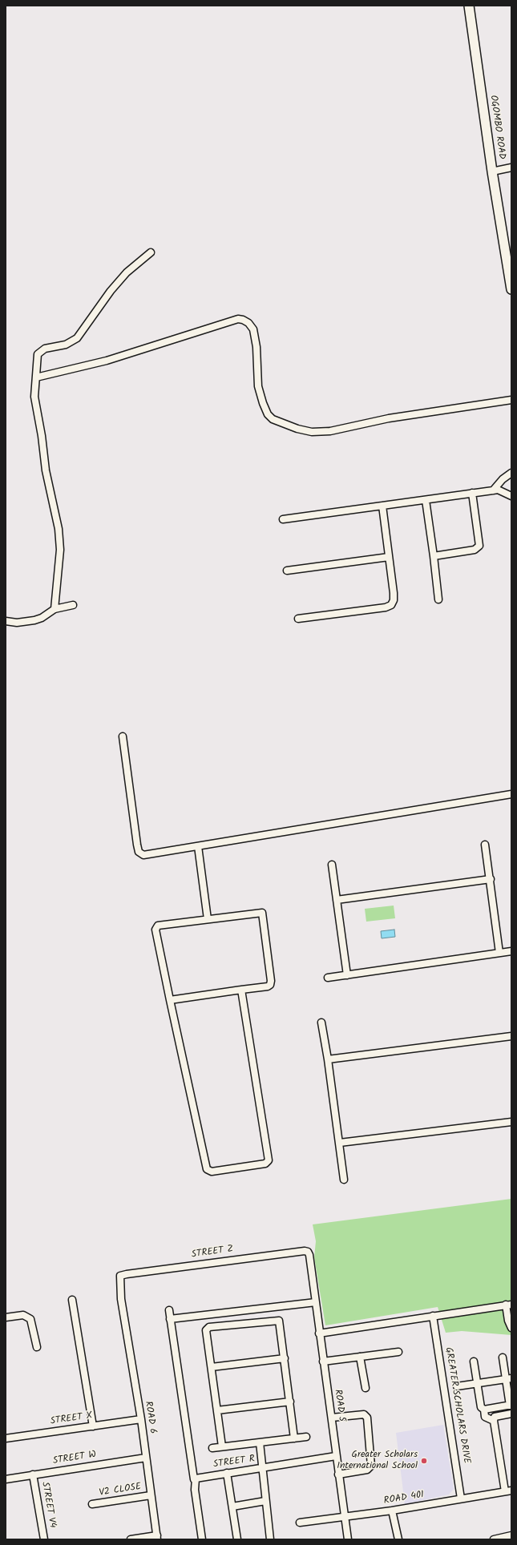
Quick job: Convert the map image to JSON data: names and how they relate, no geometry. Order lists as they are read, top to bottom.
{
  "streets": {
    "main road": ["OGOMBO ROAD"],
    "street": [
      "STREET Z",
      "ROAD 5",
      "GREATER SCHOLARS DRIVE",
      "ROAD 6",
      "STREET X",
      "STREET W",
      "STREET R",
      "V2 CLOSE",
      "ROAD 401",
      "STREET V4"
    ]
  },
  "crossings": [
    ["STREET Z", "ROAD 5"],
    ["STREET Z", "ROAD 6"],
    ["ROAD 5", "STREET R"],
    ["ROAD 5", "ROAD 401"],
    ["GREATER SCHOLARS DRIVE", "ROAD 401"],
    ["ROAD 6", "STREET X"],
    ["ROAD 6", "STREET W"],
    ["ROAD 6", "V2 CLOSE"],
    ["STREET W", "STREET V4"]
  ],
  "places": ["Greater Scholars International School"]
}
